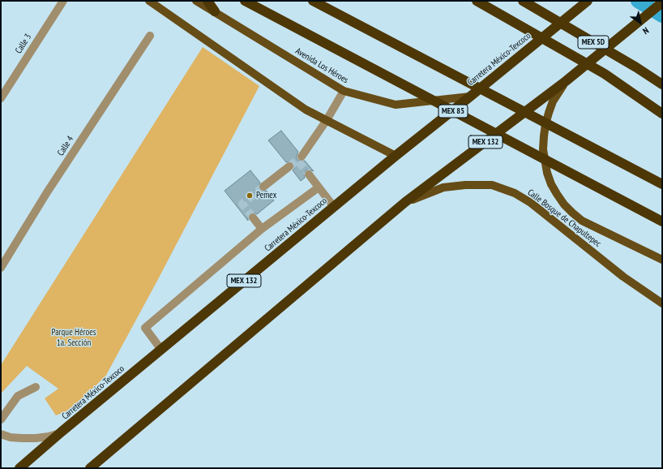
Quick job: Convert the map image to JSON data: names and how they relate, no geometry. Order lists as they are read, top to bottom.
{
  "streets": {
    "highway": [
      "MEX 5D",
      "Carretera México-Texcoco",
      "MEX 85",
      "MEX 132"
    ],
    "main road": ["Avenida Los Héroes", "Calle Bosque de Chapultepec"],
    "street": ["Calle 3", "Calle 4"]
  },
  "crossings": [
    ["Carretera México-Texcoco", "Avenida Los Héroes"],
    ["MEX 132", "Calle Bosque de Chapultepec"]
  ],
  "parks": ["Parque Héroes 1a. Sección"],
  "places": ["Pemex"],
  "north": "bottom right"
}
